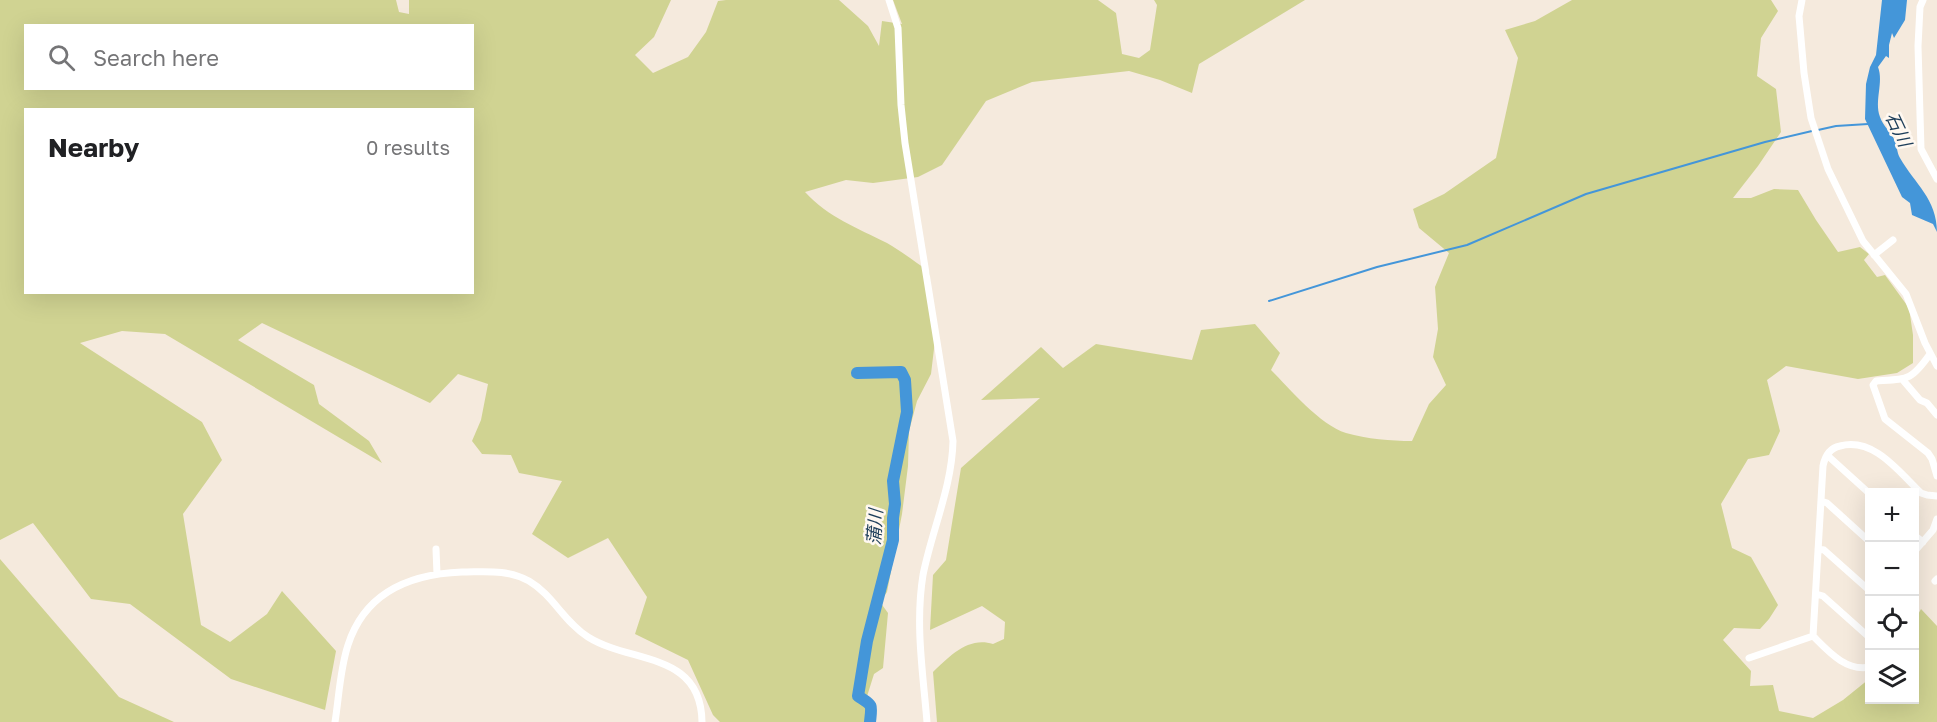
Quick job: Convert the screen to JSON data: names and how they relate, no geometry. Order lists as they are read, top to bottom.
{
  "water": ["石川", "蒲川"],
  "page": {
    "search": "Search here",
    "heading": ["Nearby", "0 results"],
    "map_buttons": ["+", "−"]
  }
}
